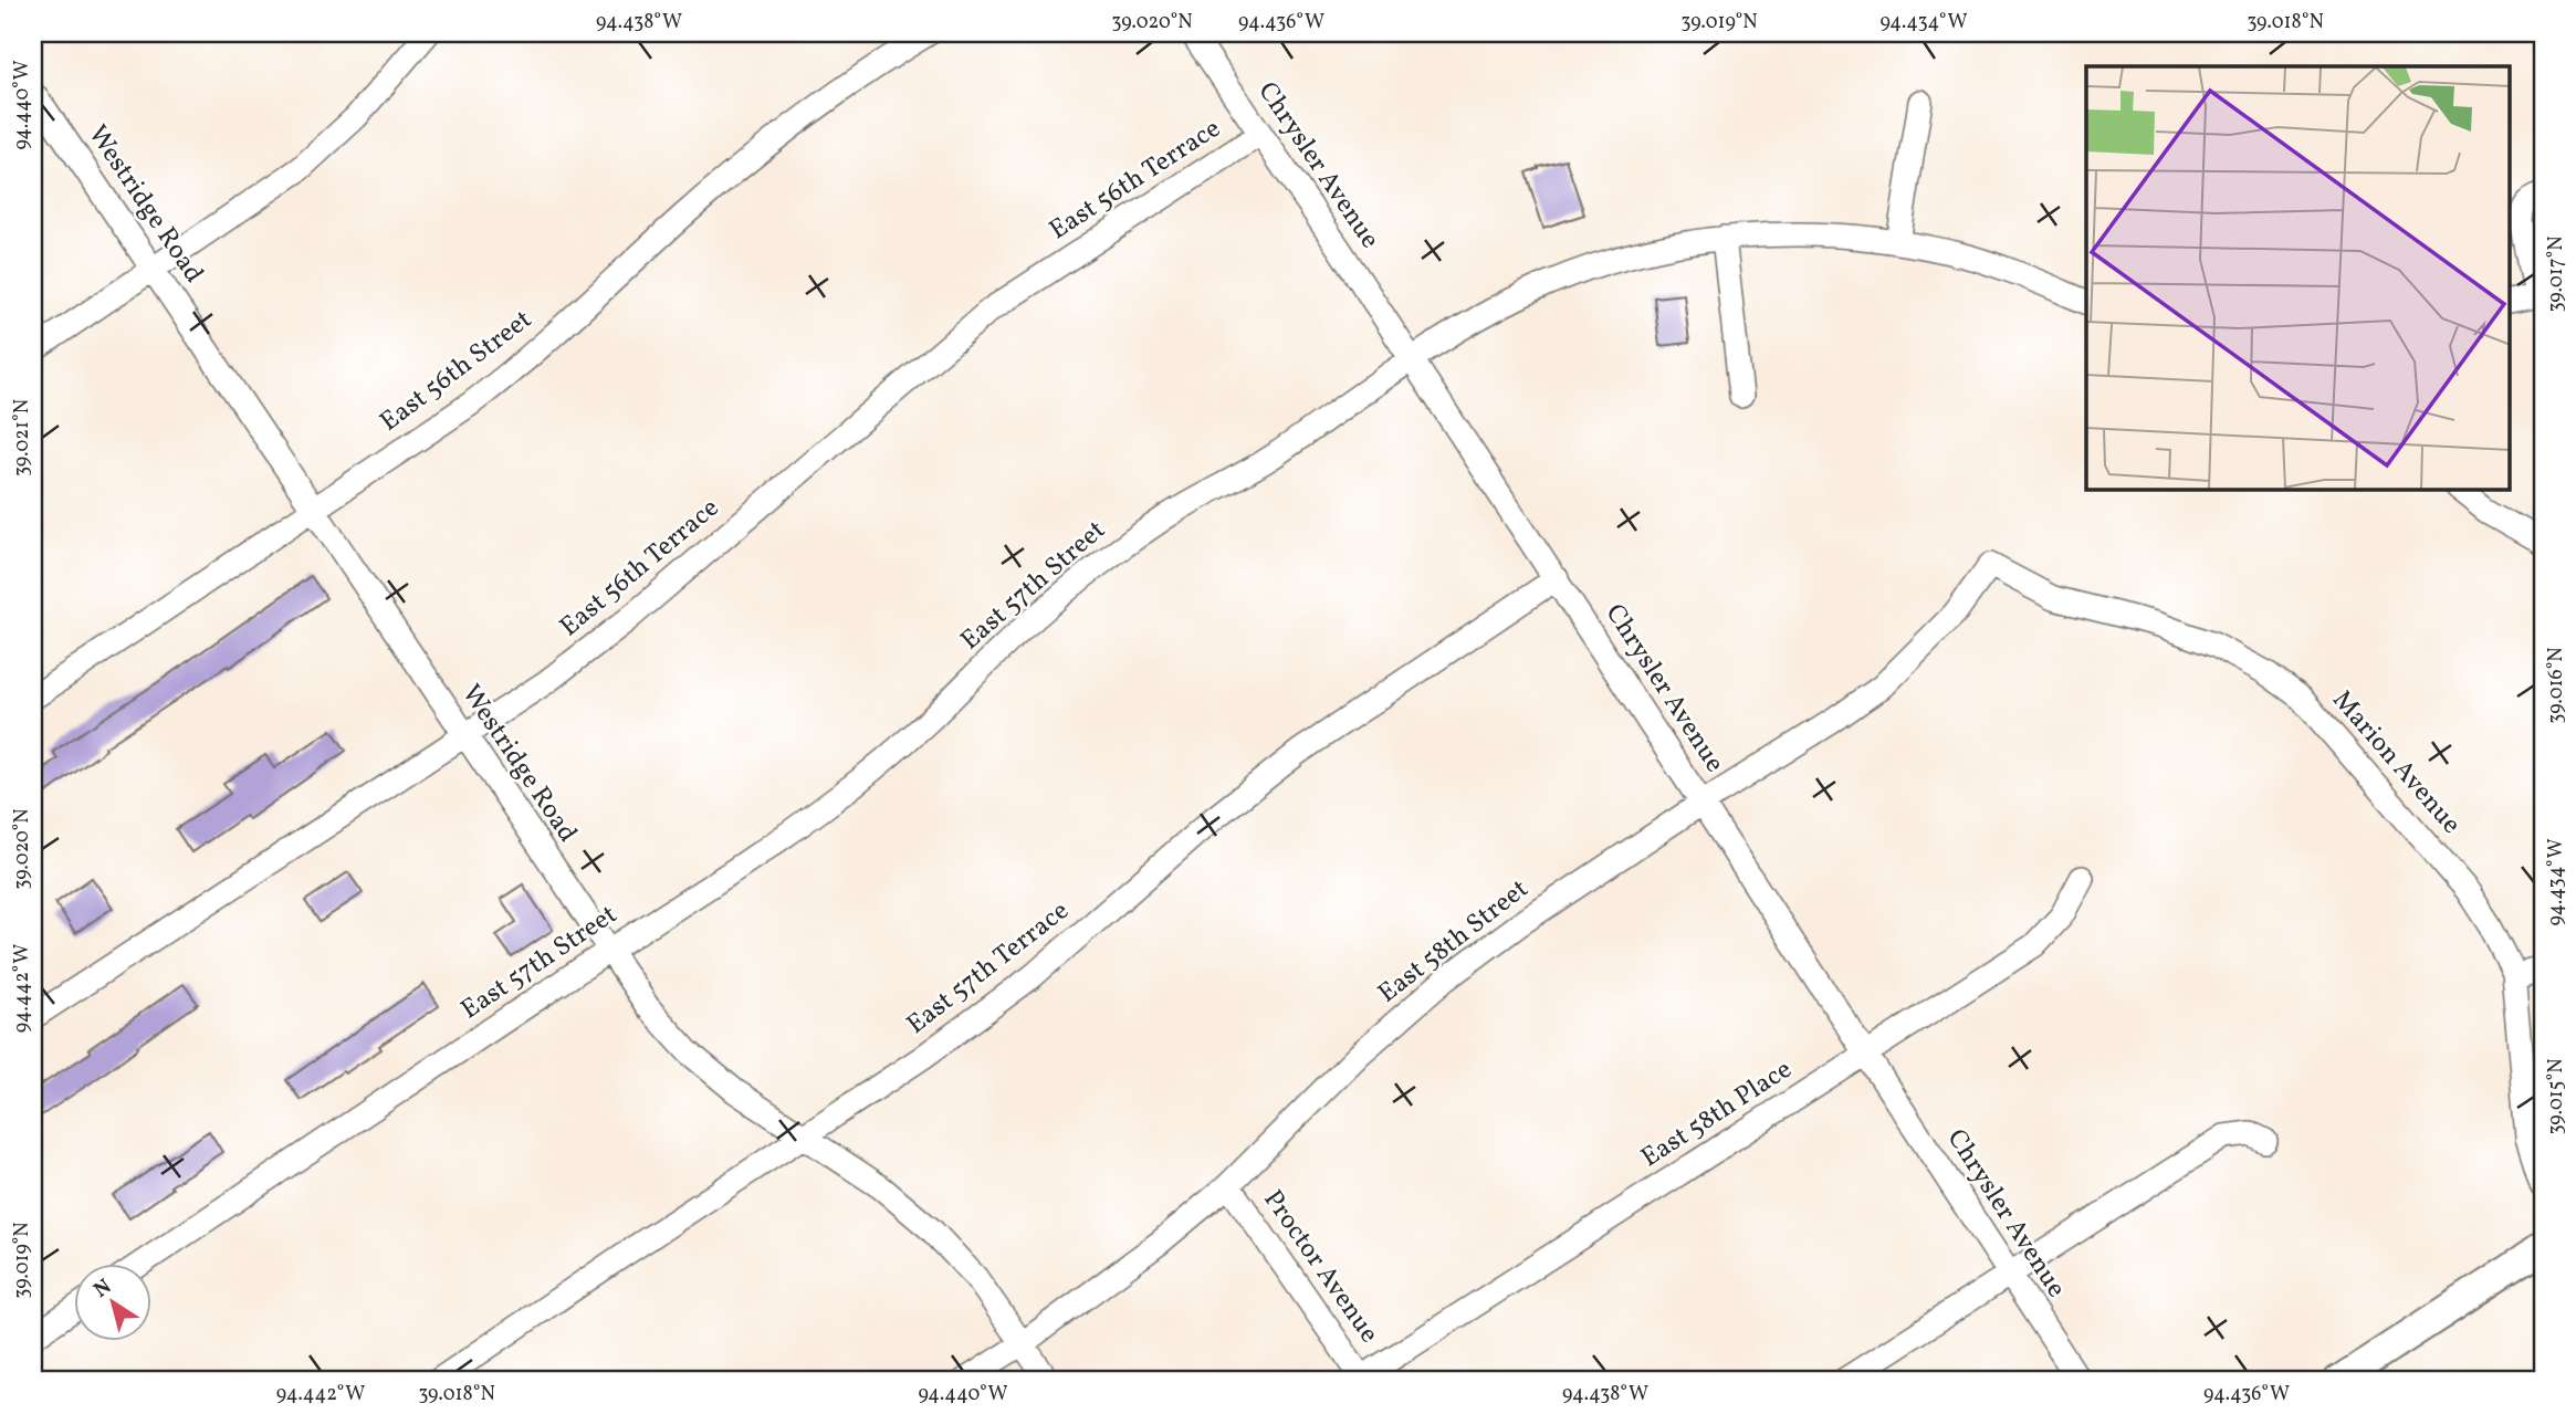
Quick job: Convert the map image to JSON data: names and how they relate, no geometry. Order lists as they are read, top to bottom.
{
  "streets": {
    "street": [
      "Chrysler Avenue",
      "East 56th Terrace",
      "Westridge Road",
      "East 56th Street",
      "East 57th Street",
      "Marion Avenue",
      "East 58th Street",
      "East 57th Terrace",
      "East 58th Place",
      "Proctor Avenue"
    ]
  },
  "crossings": [
    ["Chrysler Avenue", "East 56th Terrace"],
    ["Chrysler Avenue", "East 57th Street"],
    ["Chrysler Avenue", "East 58th Street"],
    ["Chrysler Avenue", "East 57th Terrace"],
    ["Chrysler Avenue", "East 58th Place"],
    ["East 56th Terrace", "Westridge Road"],
    ["Westridge Road", "East 56th Street"],
    ["Westridge Road", "East 57th Street"],
    ["Westridge Road", "East 58th Street"],
    ["Westridge Road", "East 57th Terrace"],
    ["Marion Avenue", "East 58th Street"],
    ["East 58th Street", "Proctor Avenue"],
    ["East 58th Place", "Proctor Avenue"]
  ],
  "north": "top left",
  "coordinates": [
    "94.438°W",
    "39.020°N",
    "94.436°W",
    "39.019°N",
    "94.434°W",
    "39.018°N",
    "94.440°W",
    "39.017°N",
    "39.021°N",
    "39.016°N",
    "94.442°W",
    "39.015°N"
  ]
}
